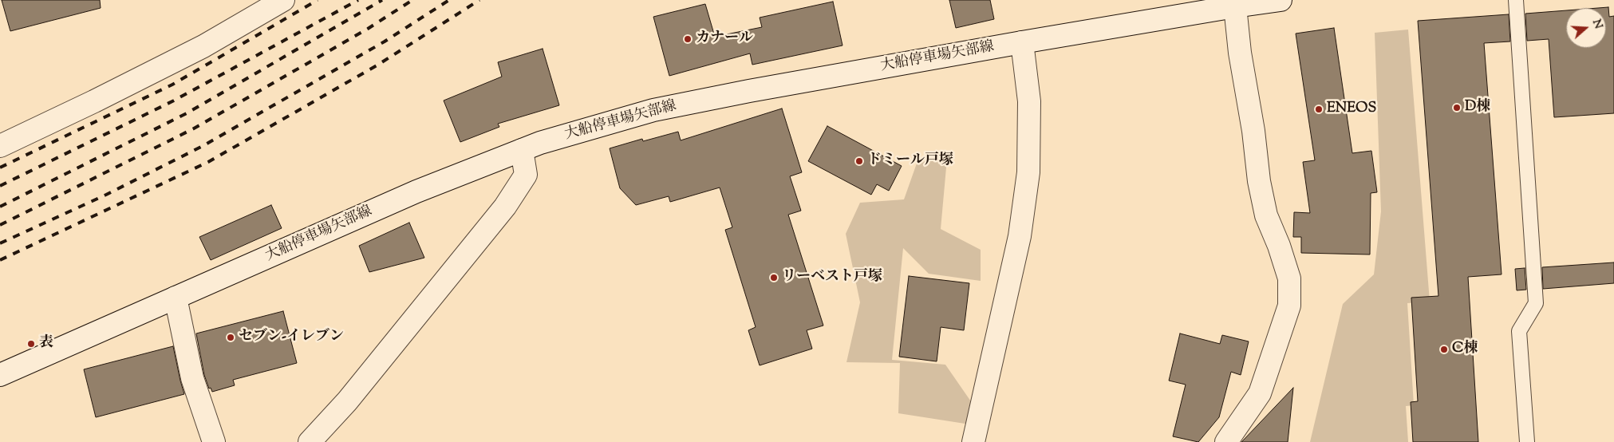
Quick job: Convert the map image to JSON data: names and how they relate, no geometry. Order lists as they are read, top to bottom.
{
  "streets": {
    "street": ["大船停車場矢部線"]
  },
  "places": [
    "カナール",
    "D棟",
    "ENEOS",
    "ドミール戸塚",
    "リーベスト戸塚",
    "セブン-イレブン",
    "表",
    "C棟"
  ],
  "north": "right"
}
